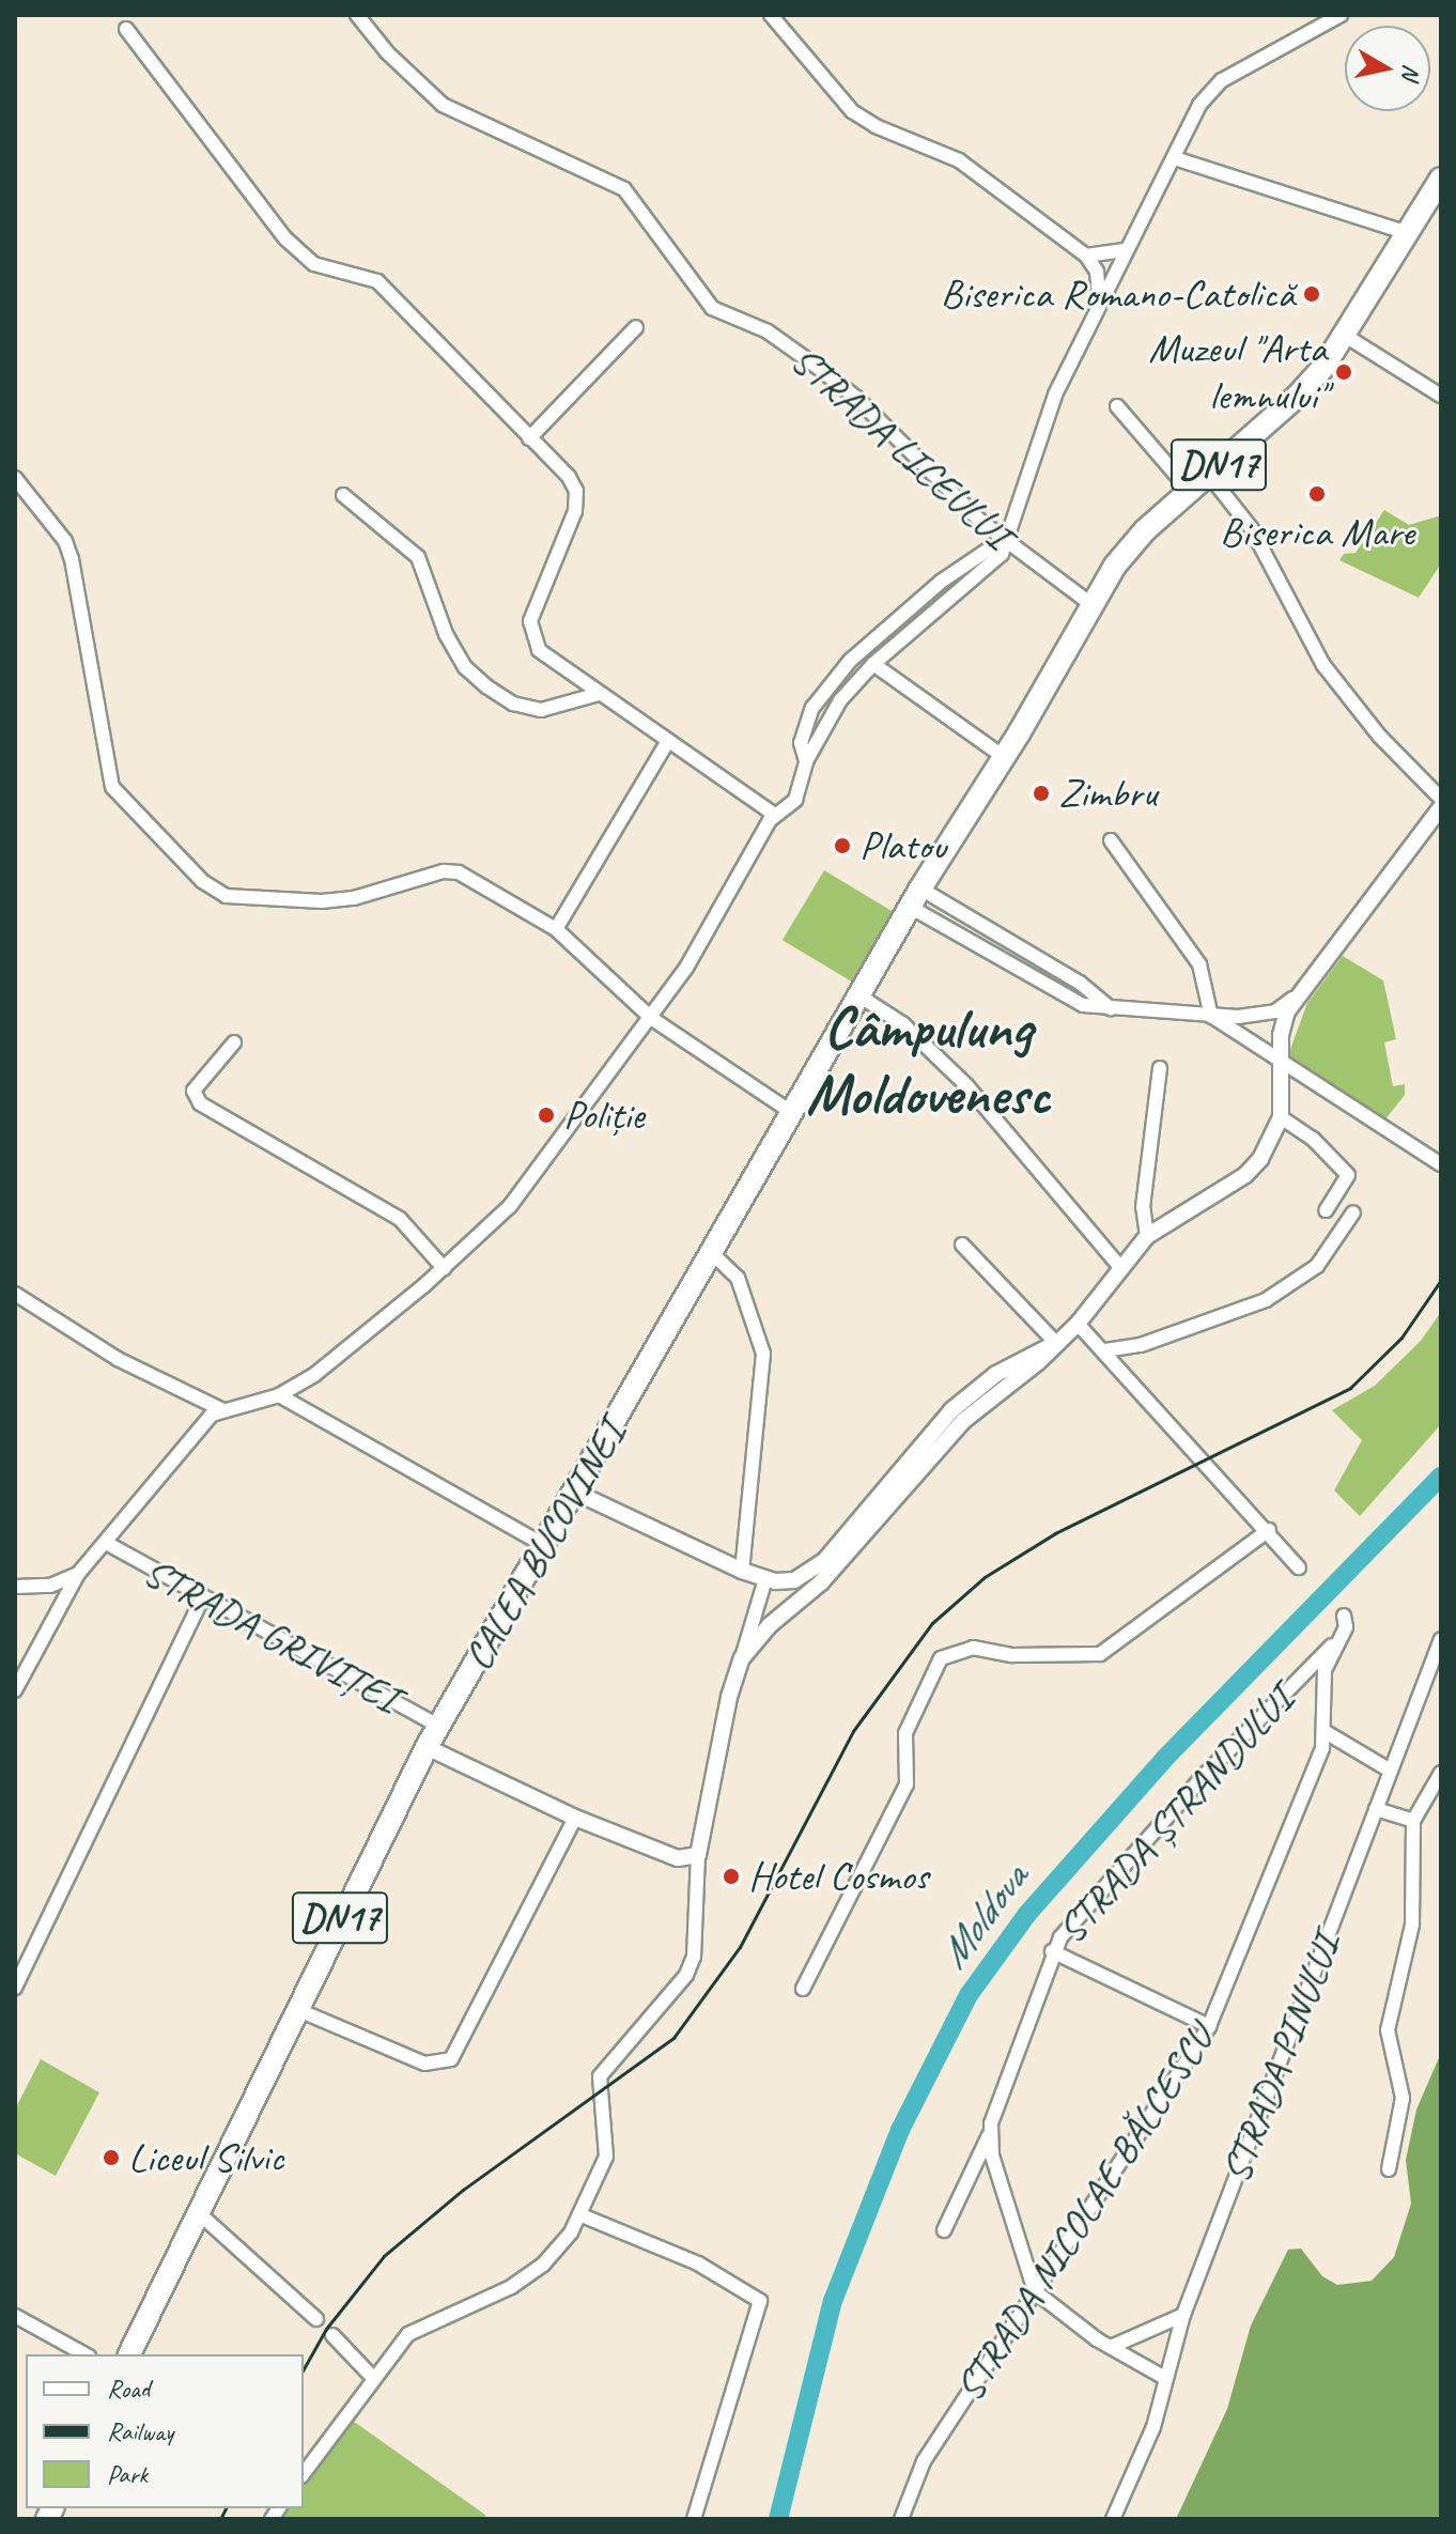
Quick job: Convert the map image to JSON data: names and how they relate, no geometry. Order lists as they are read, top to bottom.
{
  "streets": {
    "highway": ["DN17", "CALEA BUCOVINEI"],
    "street": [
      "STRADA LICEULUI",
      "STRADA GRIVIȚEI",
      "STRADA ȘTRANDULUI",
      "STRADA PINULUI",
      "STRADA NICOLAE BĂLCESCU"
    ]
  },
  "crossings": [
    ["STRADA LICEULUI", "DN17"],
    ["DN17", "CALEA BUCOVINEI"],
    ["CALEA BUCOVINEI", "STRADA GRIVIȚEI"],
    ["STRADA ȘTRANDULUI", "STRADA NICOLAE BĂLCESCU"]
  ],
  "districts": ["Câmpulung Moldovenesc"],
  "water": ["Moldova"],
  "places": [
    "Biserica Romano-Catolică",
    "Muzeul \"Arta lemnului\"",
    "Biserica Mare",
    "Zimbru",
    "Platou",
    "Poliție",
    "Hotel Cosmos",
    "Liceul Silvic"
  ],
  "legend": ["Road", "Railway", "Park"],
  "north": "right"
}
